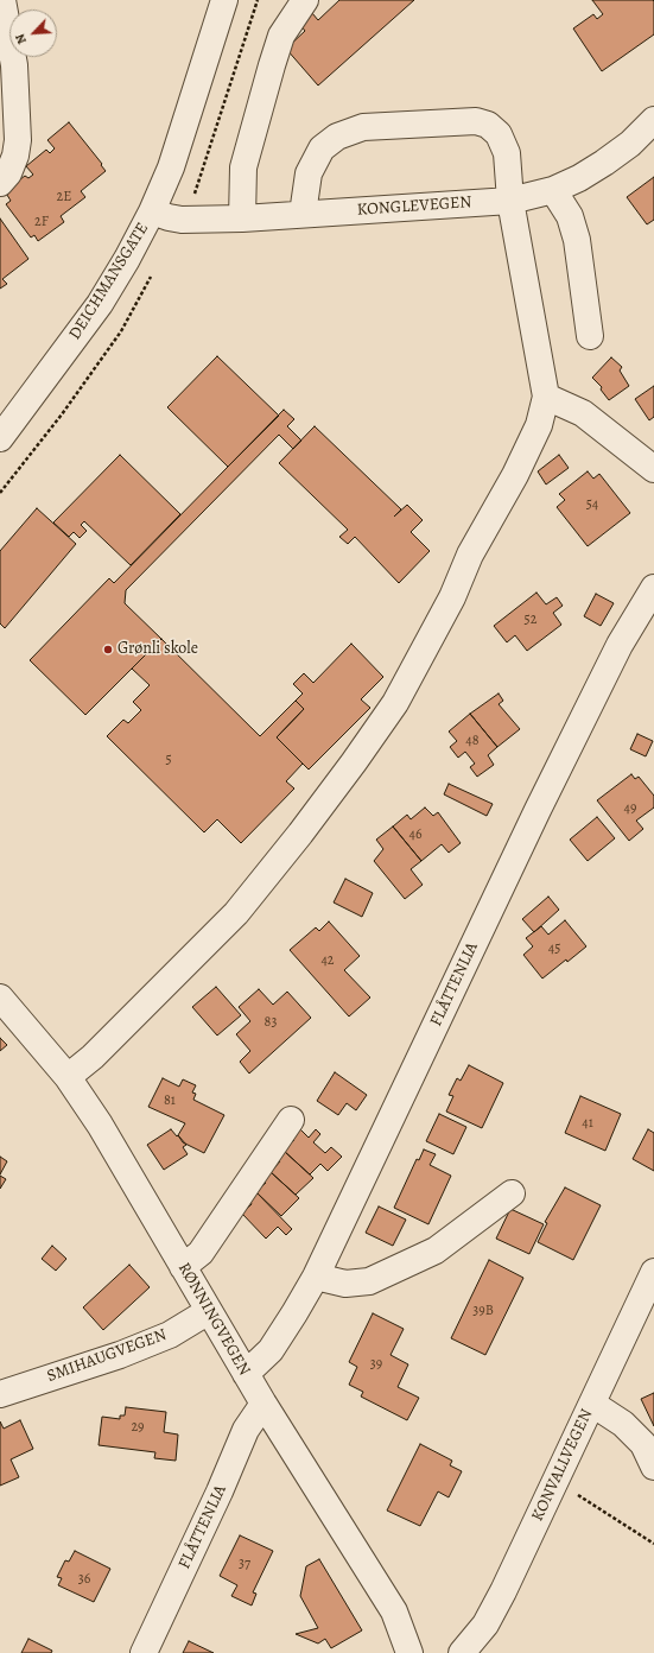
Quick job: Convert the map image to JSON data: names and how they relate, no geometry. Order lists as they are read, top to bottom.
{
  "streets": {
    "street": [
      "KONGLEVEGEN",
      "DEICHMANSGATE",
      "FLÅTTENLIA",
      "RØNNINGVEGEN",
      "SMIHAUGVEGEN",
      "KONVALLVEGEN"
    ]
  },
  "crossings": [
    ["KONGLEVEGEN", "DEICHMANSGATE"],
    ["FLÅTTENLIA", "RØNNINGVEGEN"],
    ["RØNNINGVEGEN", "SMIHAUGVEGEN"]
  ],
  "places": ["Grønli skole"],
  "house_numbers": [
    "2E",
    "2F",
    "54",
    "52",
    "48",
    "5",
    "49",
    "46",
    "45",
    "42",
    "83",
    "81",
    "41",
    "39B",
    "39",
    "29",
    "37",
    "36"
  ],
  "north": "bottom left"
}
